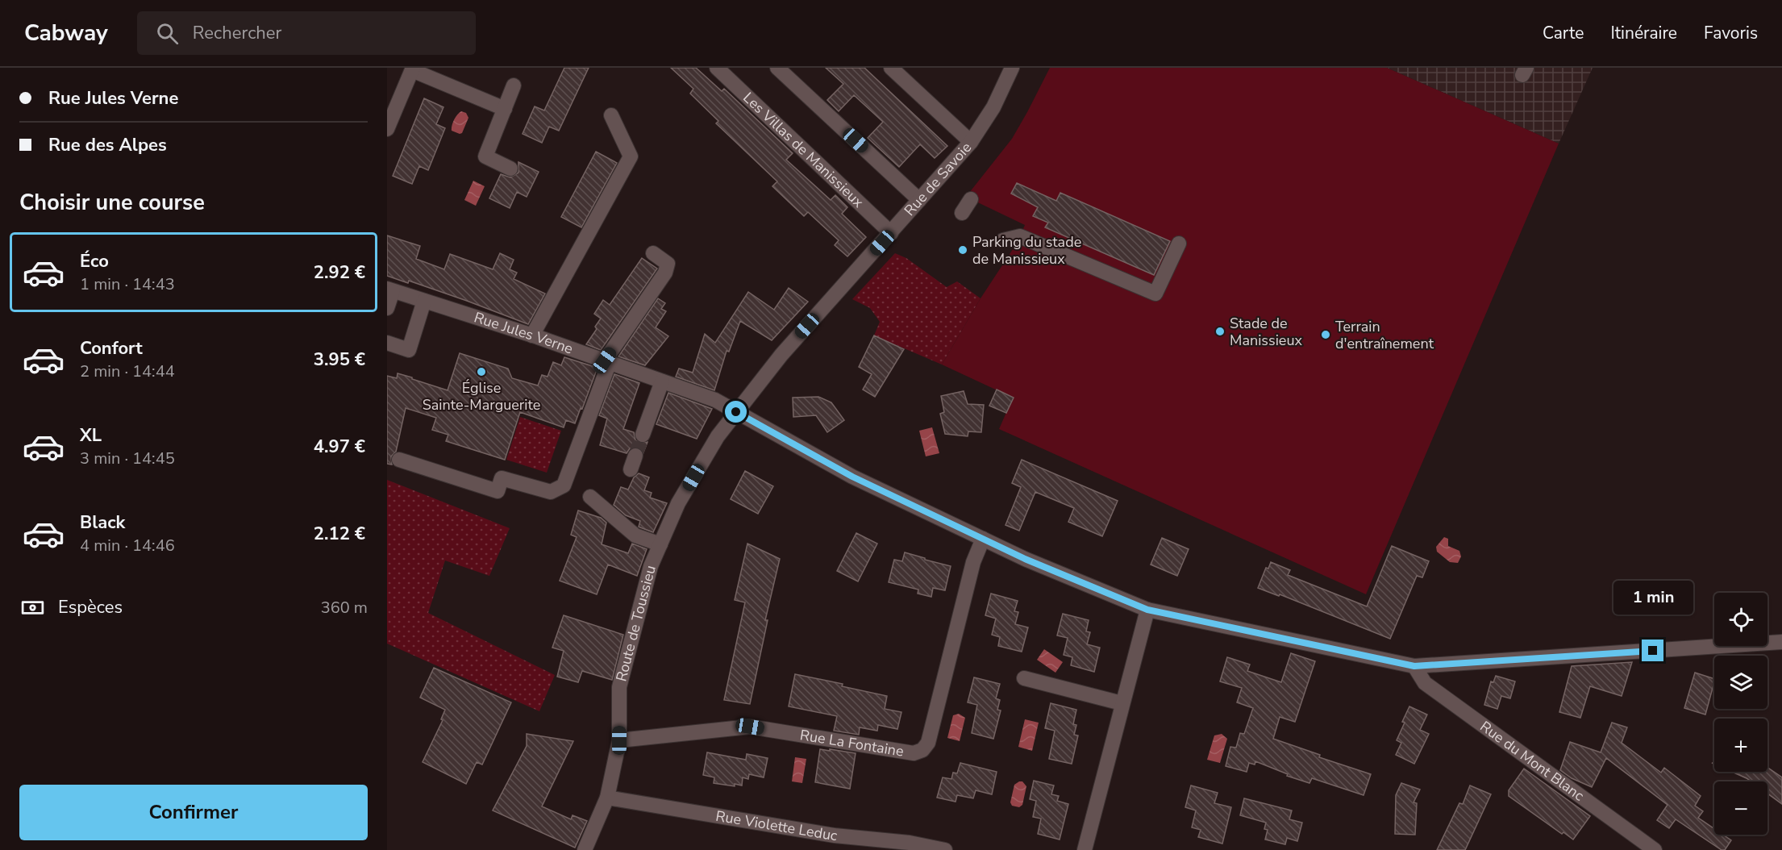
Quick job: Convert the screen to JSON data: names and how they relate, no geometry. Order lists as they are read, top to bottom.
{
  "streets": {
    "street": [
      "Les Villas de Manissieux",
      "Rue de Savoie",
      "Rue Jules Verne",
      "Route de Toussieu",
      "Rue La Fontaine",
      "Rue du Mont Blanc",
      "Rue Violette Leduc"
    ]
  },
  "crossings": [
    ["Les Villas de Manissieux", "Rue de Savoie"],
    ["Rue de Savoie", "Rue Jules Verne"],
    ["Rue de Savoie", "Route de Toussieu"],
    ["Rue Jules Verne", "Route de Toussieu"],
    ["Rue Jules Verne", "Rue La Fontaine"],
    ["Rue Jules Verne", "Rue du Mont Blanc"],
    ["Route de Toussieu", "Rue La Fontaine"],
    ["Route de Toussieu", "Rue Violette Leduc"]
  ],
  "places": [
    "Parking du stade de Manissieux",
    "Stade de Manissieux",
    "Terrain d'entraînement",
    "Église Sainte-Marguerite"
  ],
  "page": {
    "header": "Cabway",
    "search": "Rechercher",
    "nav": ["Carte", "Itinéraire", "Favoris"],
    "banner": ["Rue Jules Verne", "Rue des Alpes"],
    "heading": "Choisir une course",
    "list": [
      {
        "name": "Éco",
        "note": "1 min · 14:43",
        "value": "2.92 €"
      },
      {
        "name": "Confort",
        "note": "2 min · 14:44",
        "value": "3.95 €"
      },
      {
        "name": "XL",
        "note": "3 min · 14:45",
        "value": "4.97 €"
      },
      {
        "name": "Black",
        "note": "4 min · 14:46",
        "value": "2.12 €"
      }
    ],
    "pay": ["Espèces", "360 m"],
    "bubble": "1 min",
    "map_buttons": ["+", "−"],
    "buttons": "Confirmer"
  }
}
